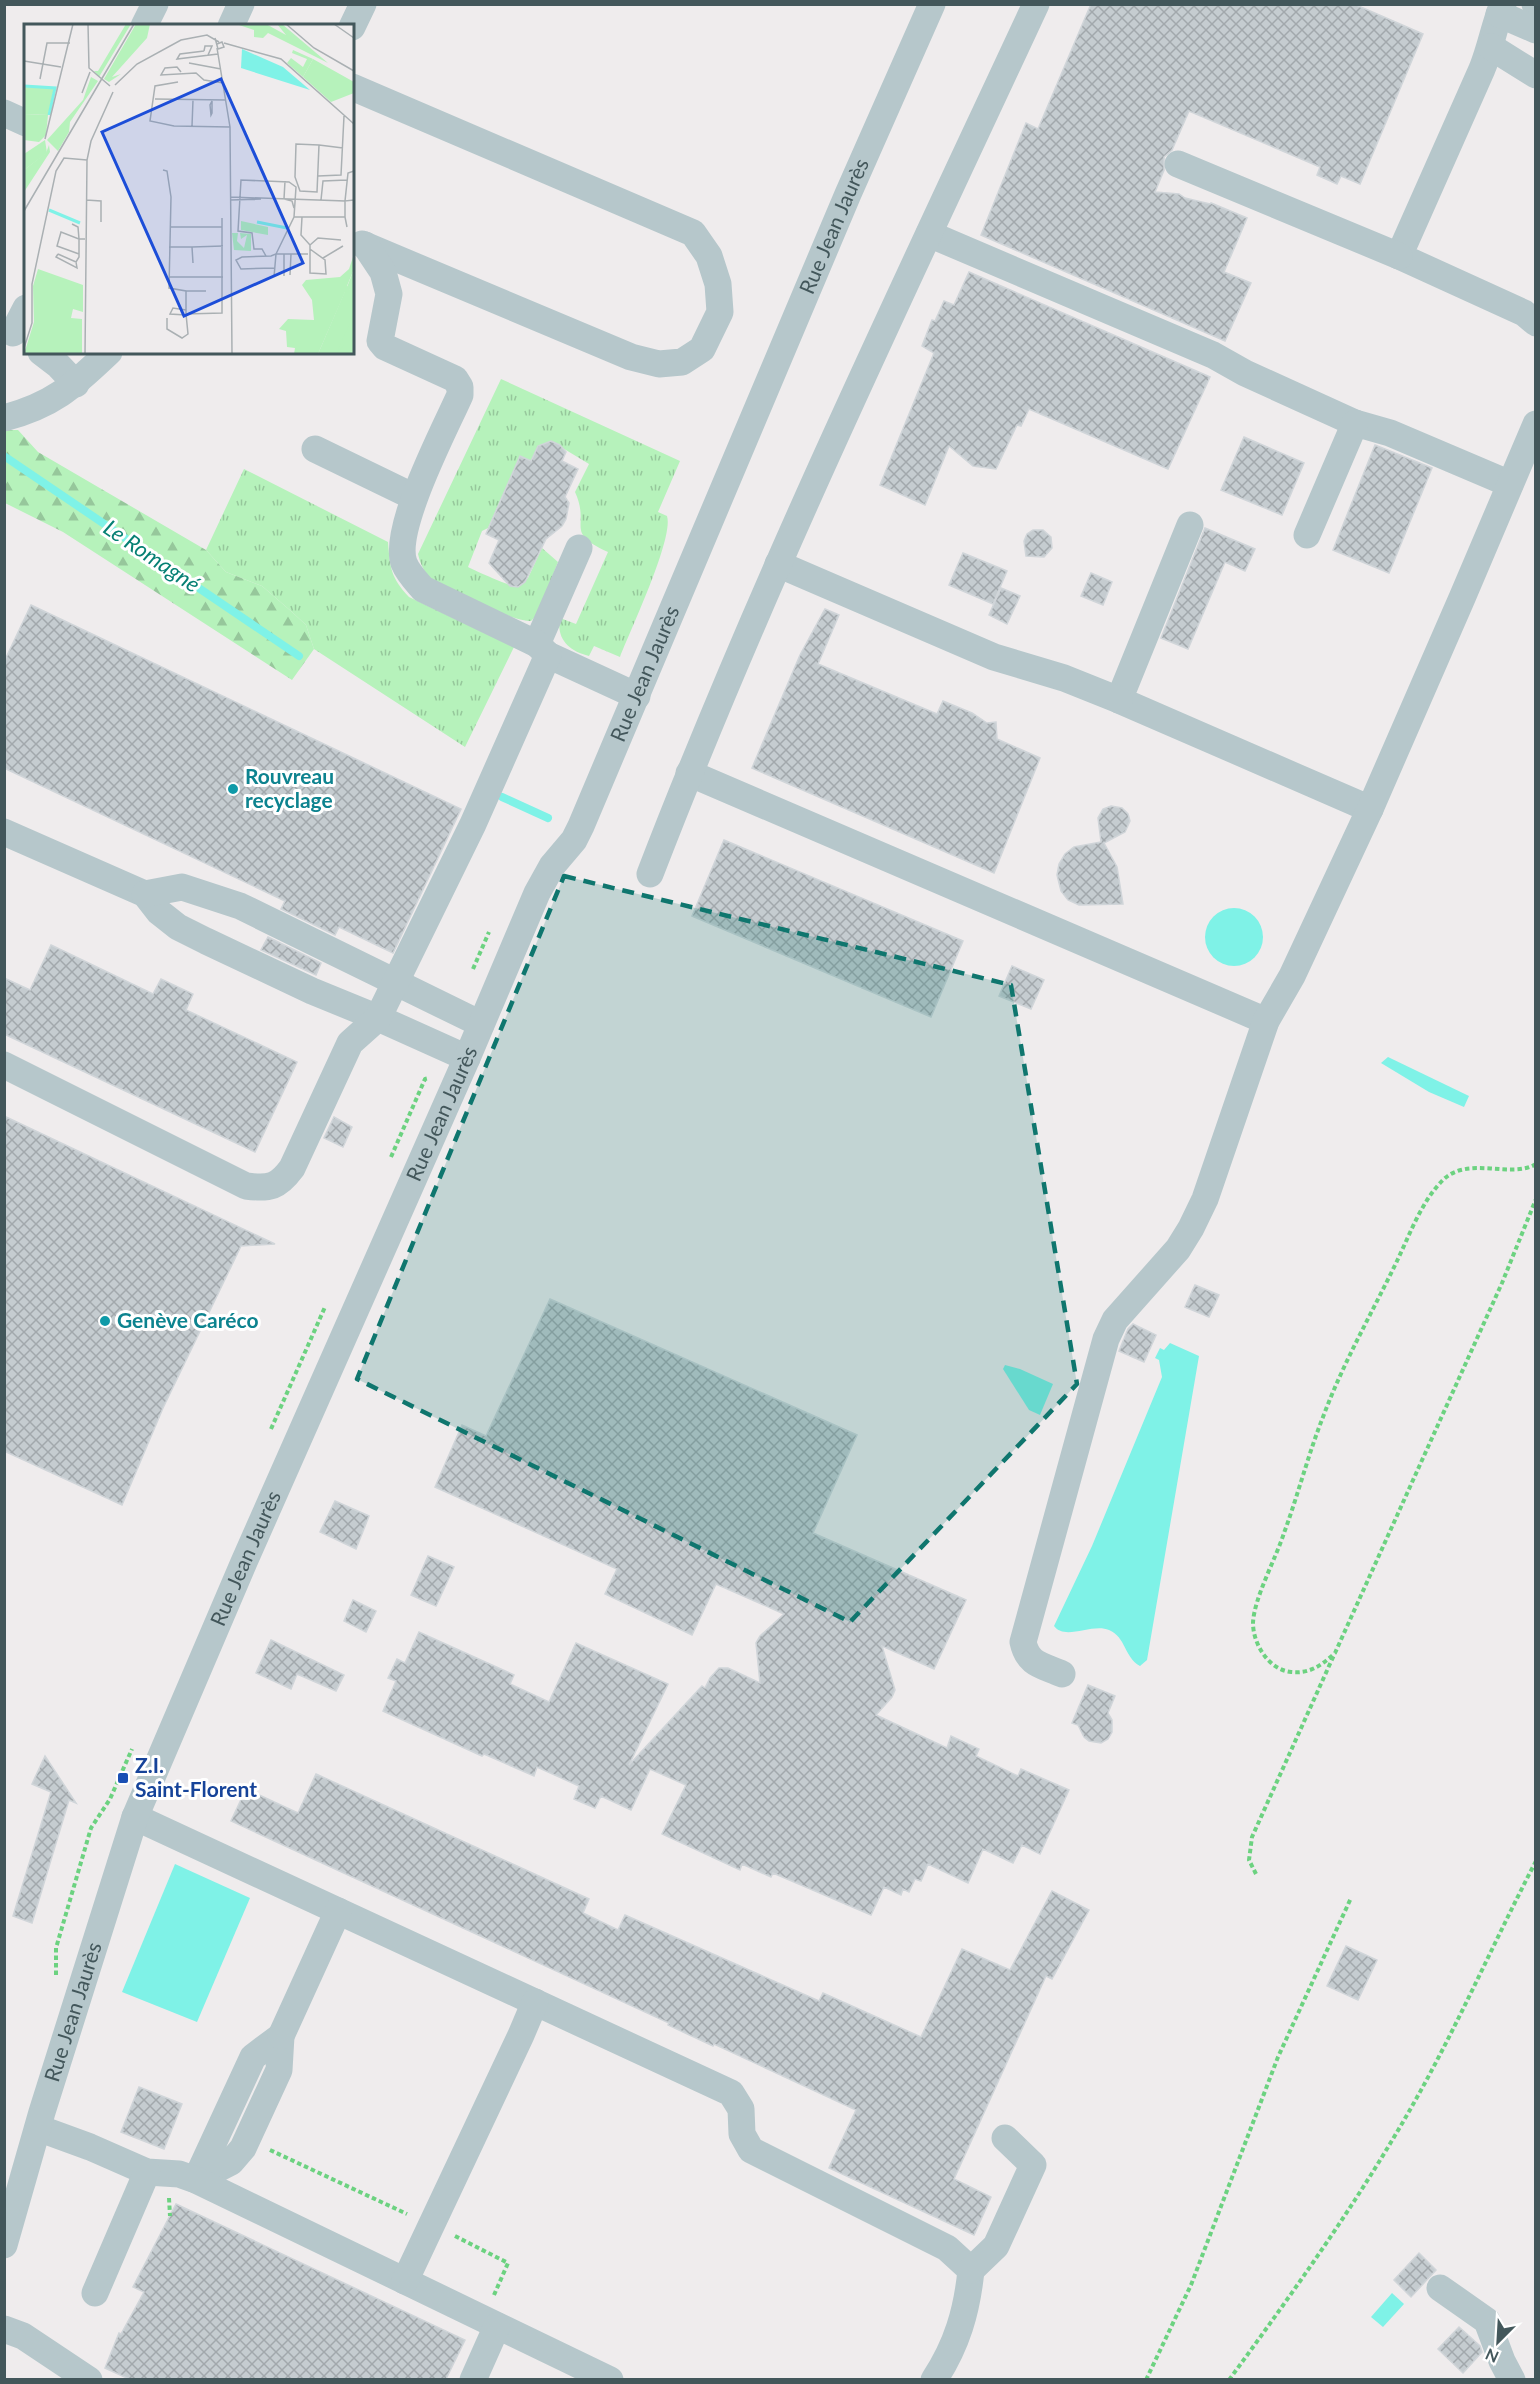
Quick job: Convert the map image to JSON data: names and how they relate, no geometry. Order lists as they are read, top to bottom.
{
  "streets": {
    "street": ["Rue Jean Jaurès"]
  },
  "water": ["Le Romagné"],
  "places": {
    "other": ["Rouvreau recyclage", "Genève Caréco"],
    "transit": ["Z.I. Saint-Florent"]
  },
  "north": "bottom left"
}
